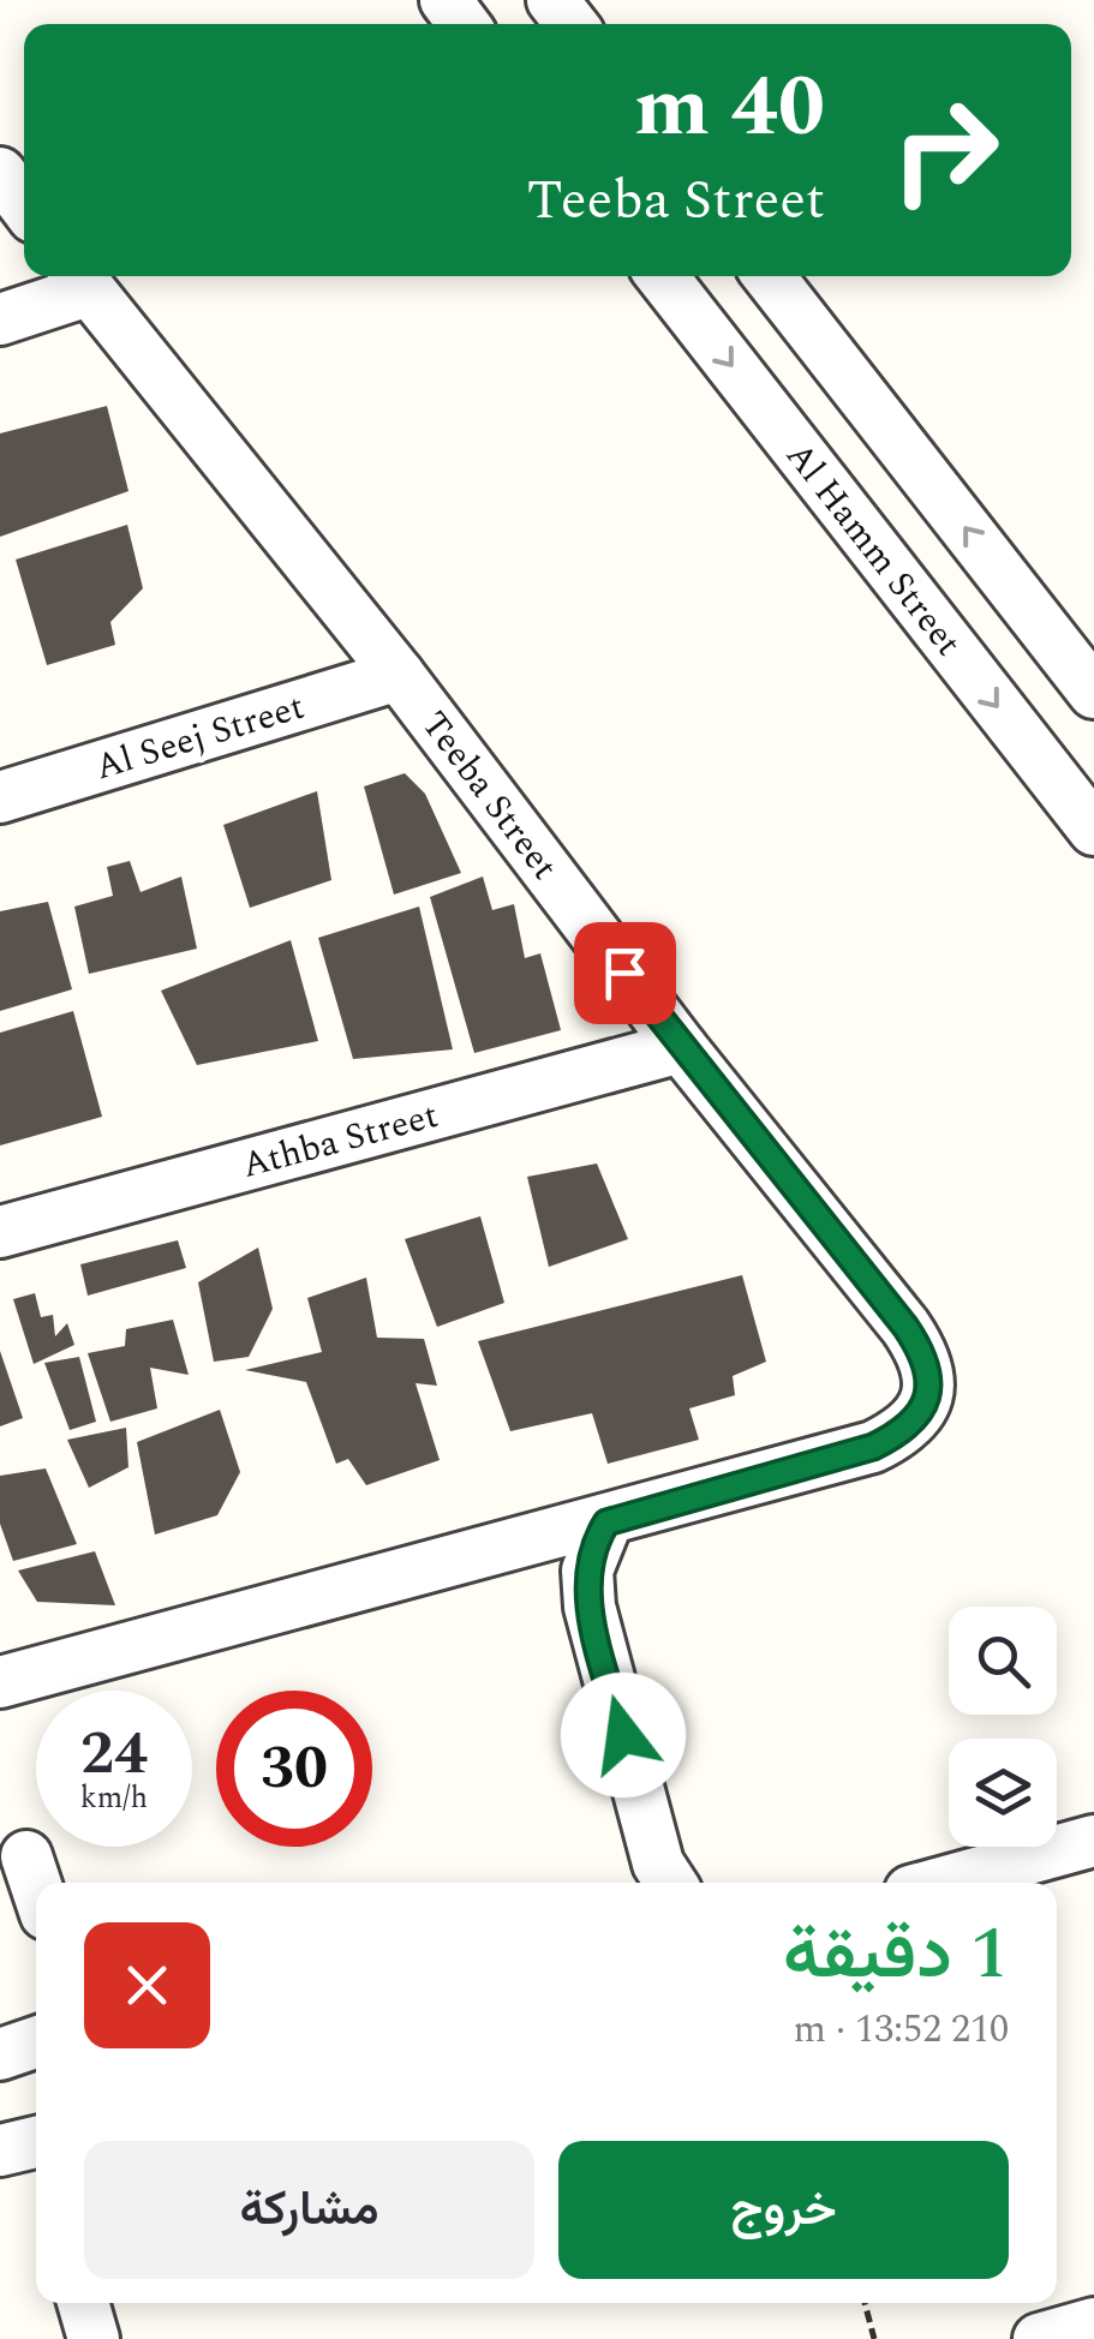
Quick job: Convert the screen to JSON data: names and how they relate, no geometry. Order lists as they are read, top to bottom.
{
  "streets": {
    "street": [
      "Al Hamm Street",
      "Al Seej Street",
      "Teeba Street",
      "Athba Street"
    ]
  },
  "crossings": [
    ["Al Seej Street", "Teeba Street"],
    ["Teeba Street", "Athba Street"]
  ],
  "page": {
    "turn": ["40 m", "Teeba Street"],
    "speed": "24 km/h",
    "limit": "30",
    "heading": ["1 دقيقة", "210 m · 13:52"],
    "buttons": ["خروج", "مشاركة"]
  }
}
